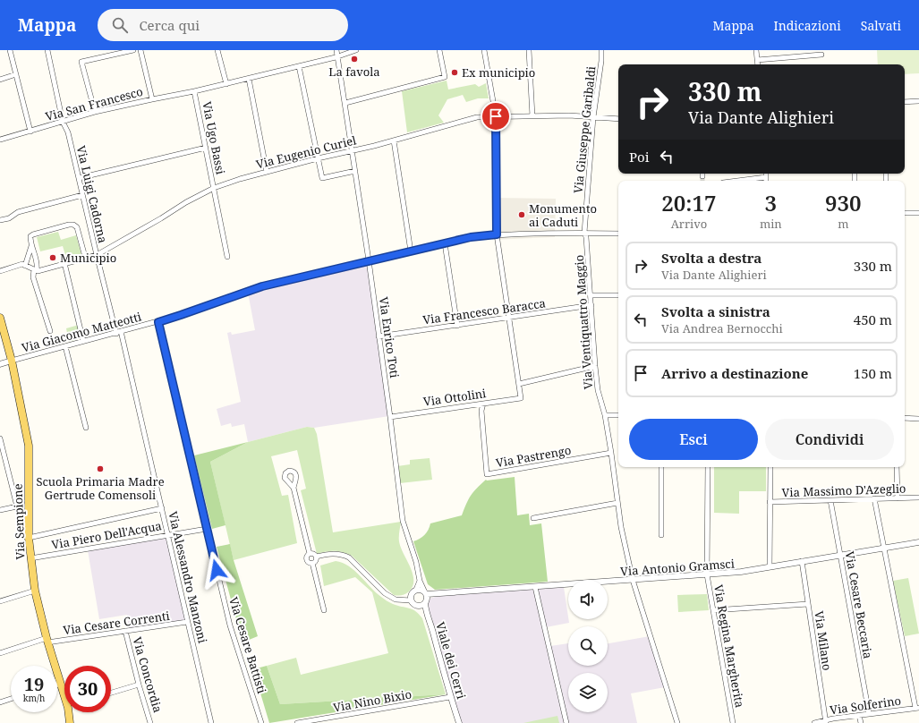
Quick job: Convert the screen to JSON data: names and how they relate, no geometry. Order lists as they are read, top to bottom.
{
  "streets": {
    "main road": ["Via Sempione"],
    "street": [
      "Via San Francesco",
      "Via Giuseppe Garibaldi",
      "Via Ugo Bassi",
      "Via Eugenio Curiel",
      "Via Luigi Cadorna",
      "Via Francesco Baracca",
      "Via Ventiquattro Maggio",
      "Via Giacomo Matteotti",
      "Via Enrico Toti",
      "Via Ottolini",
      "Via Pastrengo",
      "Via Massimo D'Azeglio",
      "Via Piero Dell'Acqua",
      "Via Antonio Gramsci",
      "Via Alessandro Manzoni",
      "Via Cesare Beccaria",
      "Via Cesare Correnti",
      "Via Milano",
      "Via Cesare Battisti",
      "Via Regina Margherita",
      "Viale dei Cerri",
      "Via Concordia",
      "Via Nino Bixio",
      "Via Solferino"
    ]
  },
  "crossings": [
    ["Via San Francesco", "Via Ugo Bassi"],
    ["Via San Francesco", "Via Luigi Cadorna"],
    ["Via Giuseppe Garibaldi", "Via Eugenio Curiel"],
    ["Via Giuseppe Garibaldi", "Via Ventiquattro Maggio"],
    ["Via Giuseppe Garibaldi", "Via Giacomo Matteotti"],
    ["Via Ugo Bassi", "Via Eugenio Curiel"],
    ["Via Eugenio Curiel", "Via Luigi Cadorna"],
    ["Via Luigi Cadorna", "Via Giacomo Matteotti"],
    ["Via Luigi Cadorna", "Via Alessandro Manzoni"],
    ["Via Francesco Baracca", "Via Ventiquattro Maggio"],
    ["Via Francesco Baracca", "Via Enrico Toti"],
    ["Via Ventiquattro Maggio", "Via Giacomo Matteotti"],
    ["Via Ventiquattro Maggio", "Via Pastrengo"],
    ["Via Ventiquattro Maggio", "Via Antonio Gramsci"],
    ["Via Giacomo Matteotti", "Via Enrico Toti"],
    ["Via Giacomo Matteotti", "Via Sempione"],
    ["Via Giacomo Matteotti", "Via Alessandro Manzoni"],
    ["Via Giacomo Matteotti", "Via Cesare Battisti"],
    ["Via Enrico Toti", "Via Ottolini"],
    ["Via Ottolini", "Via Pastrengo"],
    ["Via Massimo D'Azeglio", "Via Cesare Beccaria"],
    ["Via Sempione", "Via Piero Dell'Acqua"],
    ["Via Sempione", "Via Cesare Correnti"],
    ["Via Piero Dell'Acqua", "Via Alessandro Manzoni"],
    ["Via Piero Dell'Acqua", "Via Cesare Battisti"],
    ["Via Antonio Gramsci", "Via Cesare Beccaria"],
    ["Via Antonio Gramsci", "Via Milano"],
    ["Via Antonio Gramsci", "Via Regina Margherita"],
    ["Via Antonio Gramsci", "Viale dei Cerri"],
    ["Via Alessandro Manzoni", "Via Cesare Correnti"],
    ["Via Cesare Beccaria", "Via Solferino"],
    ["Via Cesare Correnti", "Via Concordia"],
    ["Via Milano", "Via Solferino"],
    ["Viale dei Cerri", "Via Nino Bixio"]
  ],
  "places": [
    "La favola",
    "Ex municipio",
    "Monumento ai Caduti",
    "Municipio",
    "Scuola Primaria Madre Gertrude Comensoli"
  ],
  "page": {
    "header": "Mappa",
    "search": "Cerca qui",
    "nav": ["Mappa", "Indicazioni", "Salvati"],
    "turn": ["330 m", "Via Dante Alighieri"],
    "then": "Poi",
    "eta": [
      "20:17",
      "Arrivo",
      "3",
      "min",
      "930",
      "m"
    ],
    "list": [
      {
        "name": "Svolta a destra",
        "note": "Via Dante Alighieri",
        "value": "330 m"
      },
      {
        "name": "Svolta a sinistra",
        "note": "Via Andrea Bernocchi",
        "value": "450 m"
      },
      {
        "name": "Arrivo a destinazione",
        "value": "150 m"
      }
    ],
    "buttons": ["Esci", "Condividi"],
    "speed": "19 km/h",
    "limit": "30"
  }
}
